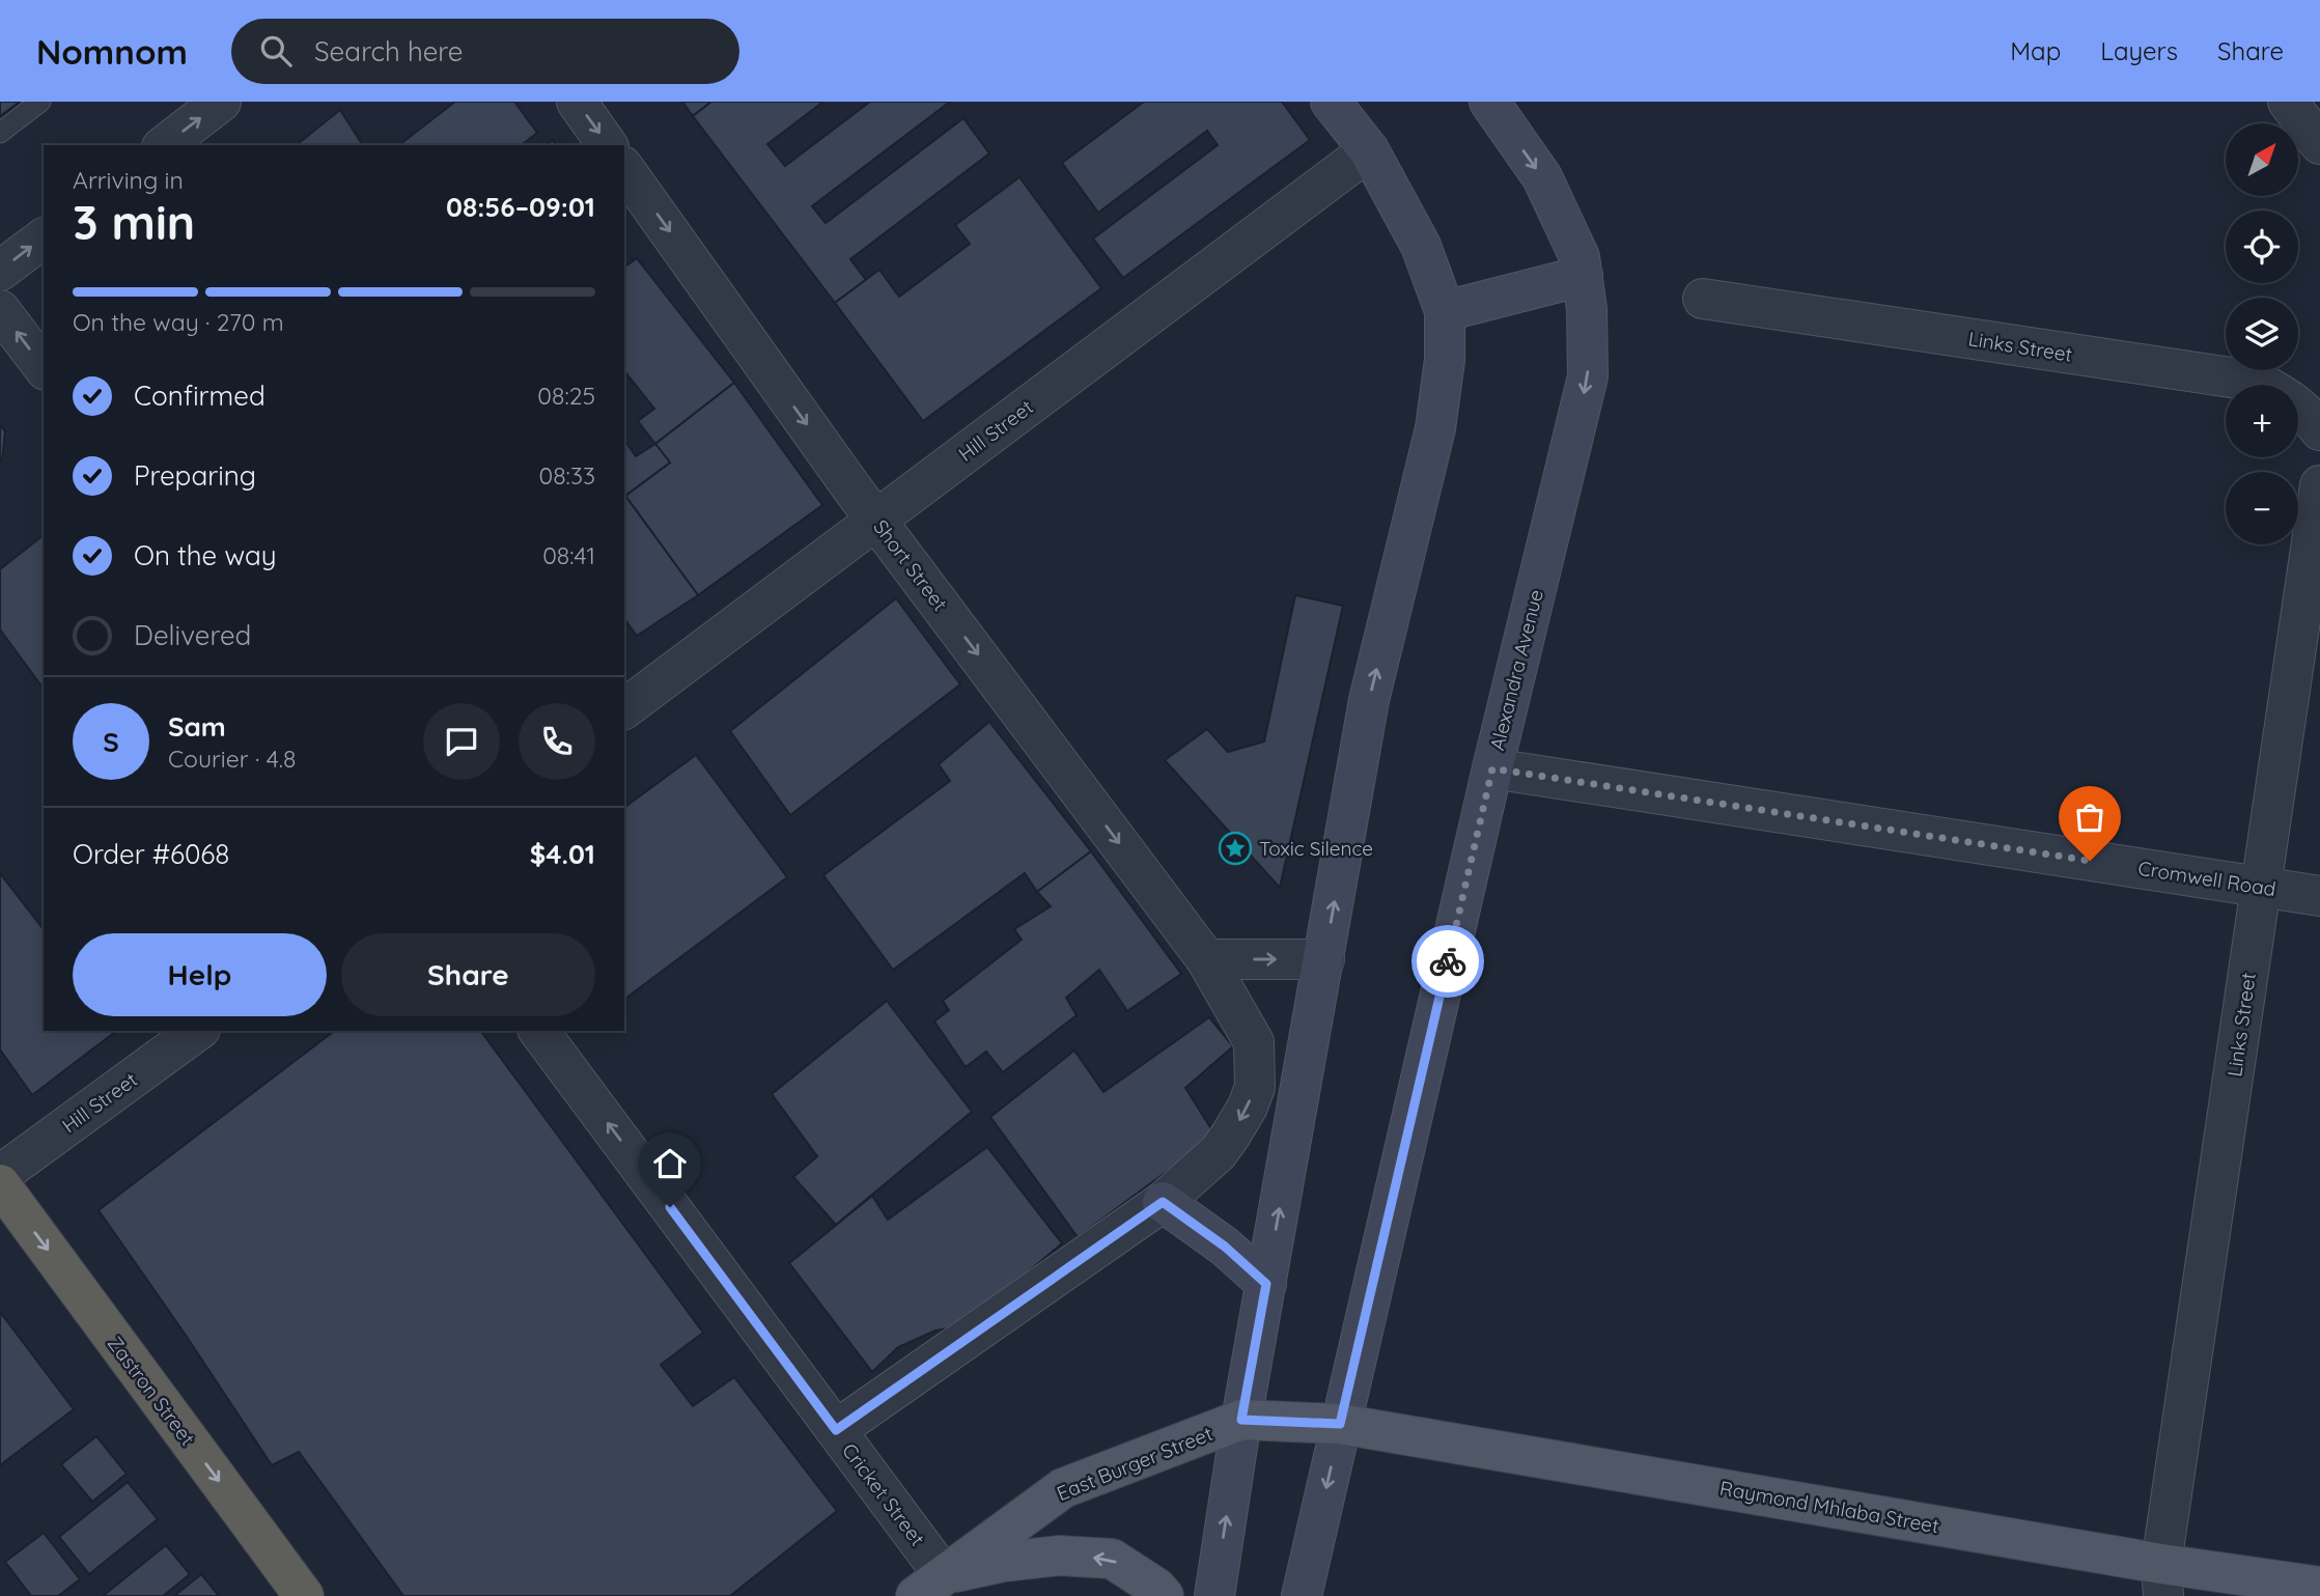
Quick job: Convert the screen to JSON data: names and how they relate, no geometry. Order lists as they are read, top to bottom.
{
  "streets": {
    "highway": ["Zastron Street"],
    "main road": ["Alexandra Avenue", "East Burger Street", "Raymond Mhlaba Street"],
    "street": [
      "Links Street",
      "Hill Street",
      "Short Street",
      "Cromwell Road",
      "Cricket Street"
    ]
  },
  "crossings": [
    ["Links Street", "Cromwell Road"],
    ["Links Street", "Raymond Mhlaba Street"],
    ["Hill Street", "Short Street"],
    ["Alexandra Avenue", "Cromwell Road"],
    ["Alexandra Avenue", "East Burger Street"],
    ["Alexandra Avenue", "Raymond Mhlaba Street"],
    ["East Burger Street", "Cricket Street"],
    ["East Burger Street", "Raymond Mhlaba Street"]
  ],
  "one_way": ["Short Street", "Zastron Street", "Cricket Street"],
  "places": {
    "place": ["Toxic Silence"]
  },
  "north": "top right",
  "page": {
    "header": "Nomnom",
    "search": "Search here",
    "nav": ["Map", "Layers", "Share"],
    "map_buttons": ["+", "−"],
    "heading": ["3 min", "Arriving in", "08:56–09:01"],
    "panel": [
      "Sam",
      "Courier · 4.8",
      "Order #6068",
      "$4.01"
    ],
    "bar": "On the way · 270 m",
    "list": [
      ["Confirmed", "08:25"],
      ["Preparing", "08:33"],
      ["On the way", "08:41"],
      "Delivered"
    ],
    "round": "S",
    "buttons": ["Help", "Share"]
  }
}
